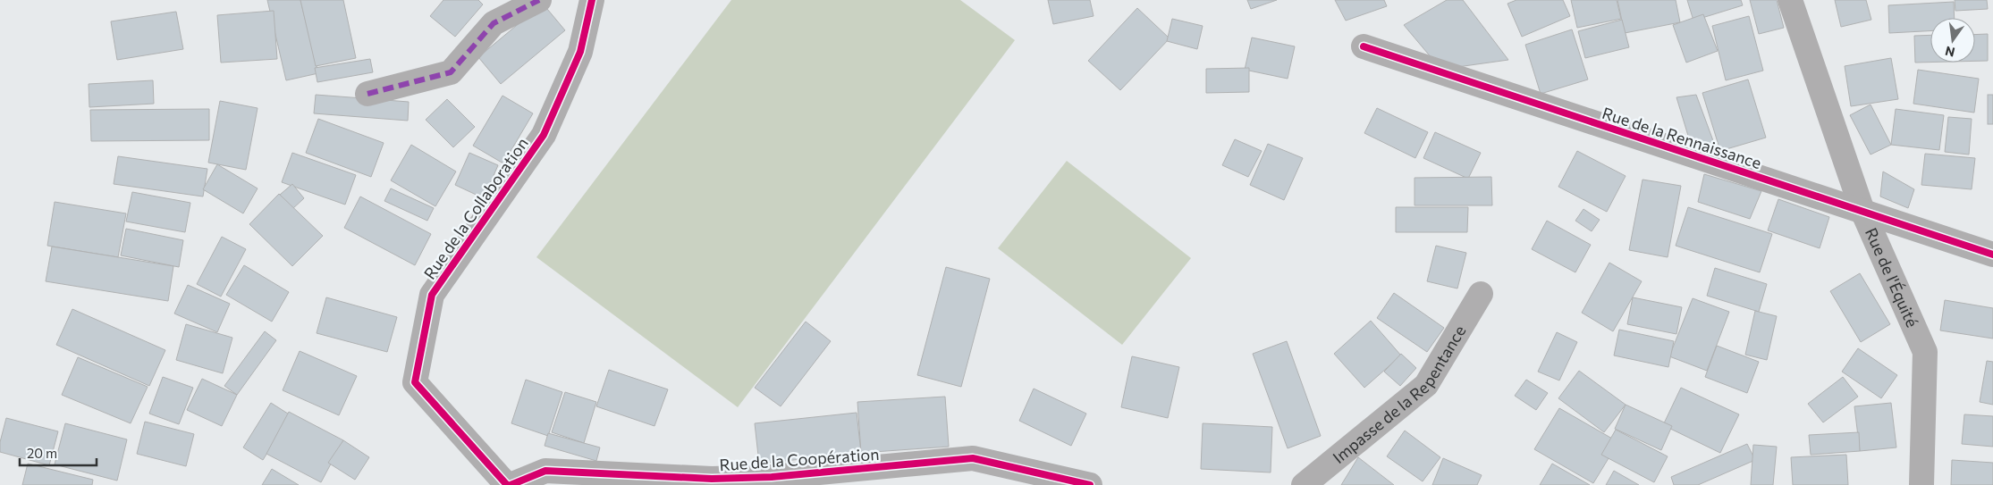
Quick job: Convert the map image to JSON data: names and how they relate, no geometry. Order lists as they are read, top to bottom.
{
  "streets": {
    "street": [
      "Rue de la Rennaissance",
      "Rue de la Collaboration",
      "Rue de l'Équité",
      "Impasse de la Repentance",
      "Rue de la Coopération"
    ]
  },
  "crossings": [
    ["Rue de la Rennaissance", "Rue de l'Équité"],
    ["Rue de la Collaboration", "Rue de la Coopération"]
  ],
  "scale_bar": "20 m",
  "north": "bottom"
}
